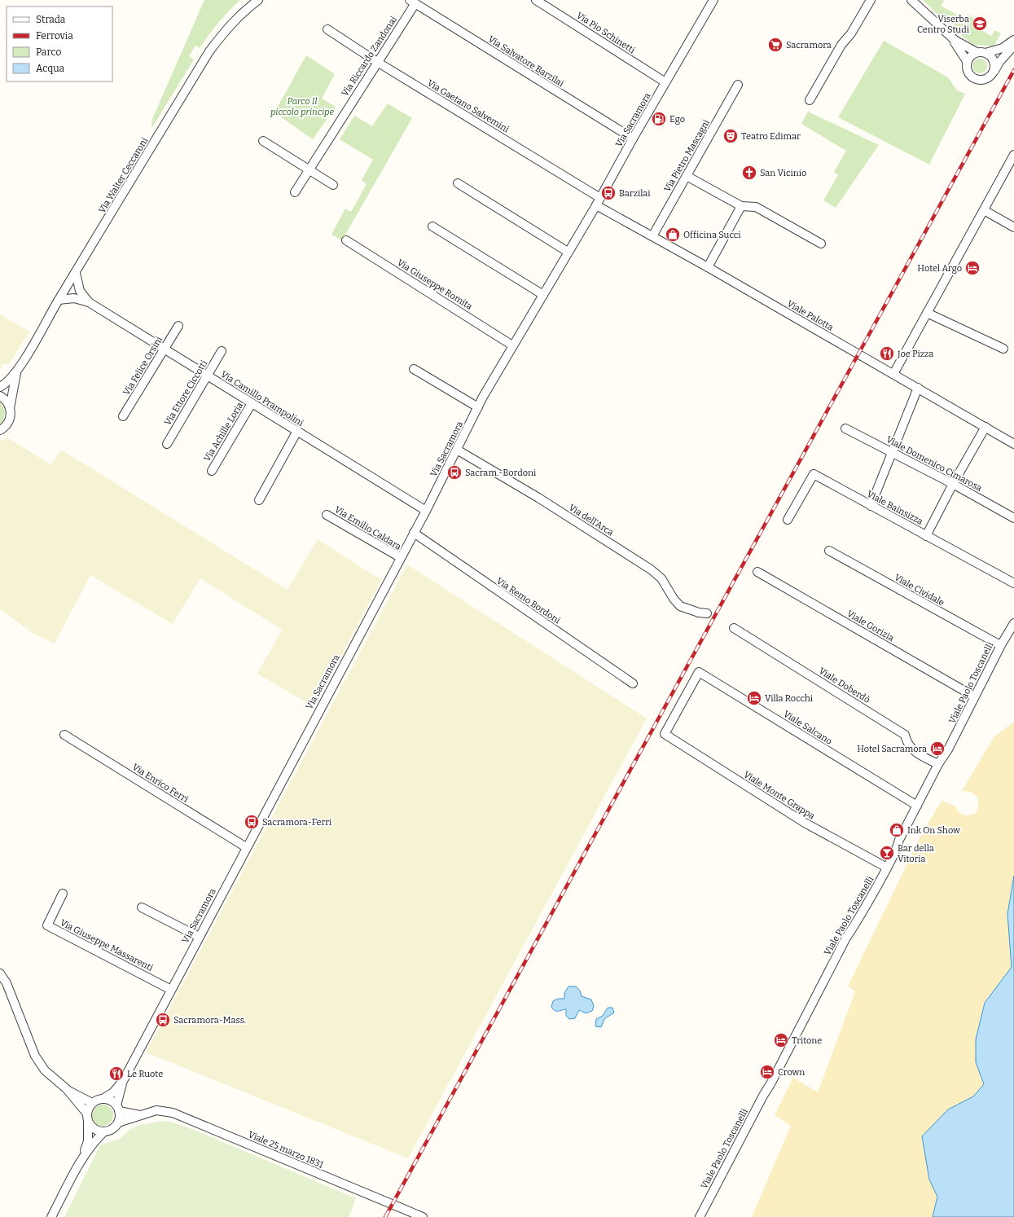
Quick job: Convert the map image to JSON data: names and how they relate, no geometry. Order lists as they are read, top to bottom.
{
  "streets": {
    "street": [
      "Via Pio Schinetti",
      "Via Riccardo Zandonai",
      "Via Salvatore Barzilai",
      "Via Gaetano Salvemini",
      "Via Sacramora",
      "Via Pietro Mascagni",
      "Via Walter Ceccaroni",
      "Via Giuseppe Romita",
      "Viale Palotta",
      "Via Felice Orsini",
      "Via Ettore Ciccotti",
      "Via Camillo Prampolini",
      "Via Achille Loria",
      "Viale Domenico Cimarosa",
      "Viale Bainsizza",
      "Via dell'Arca",
      "Via Emilio Caldara",
      "Viale Cividale",
      "Via Remo Bordoni",
      "Viale Gorizia",
      "Viale Paolo Toscanelli",
      "Viale Doberdò",
      "Viale Salcano",
      "Via Enrico Ferri",
      "Viale Monte Grappa",
      "Via Giuseppe Massarenti",
      "Viale 25 marzo 1831"
    ]
  },
  "crossings": [
    ["Via Pio Schinetti", "Via Sacramora"],
    ["Via Riccardo Zandonai", "Via Salvatore Barzilai"],
    ["Via Riccardo Zandonai", "Via Gaetano Salvemini"],
    ["Via Salvatore Barzilai", "Via Sacramora"],
    ["Via Gaetano Salvemini", "Via Sacramora"],
    ["Via Gaetano Salvemini", "Viale Palotta"],
    ["Via Sacramora", "Via Giuseppe Romita"],
    ["Via Sacramora", "Viale Palotta"],
    ["Via Sacramora", "Via Camillo Prampolini"],
    ["Via Sacramora", "Via dell'Arca"],
    ["Via Sacramora", "Via Emilio Caldara"],
    ["Via Sacramora", "Via Remo Bordoni"],
    ["Via Sacramora", "Via Enrico Ferri"],
    ["Via Sacramora", "Via Giuseppe Massarenti"],
    ["Via Sacramora", "Viale 25 marzo 1831"],
    ["Via Pietro Mascagni", "Viale Palotta"],
    ["Via Walter Ceccaroni", "Via Camillo Prampolini"],
    ["Via Felice Orsini", "Via Camillo Prampolini"],
    ["Via Ettore Ciccotti", "Via Camillo Prampolini"],
    ["Via Camillo Prampolini", "Via Achille Loria"],
    ["Viale Cividale", "Viale Paolo Toscanelli"],
    ["Viale Gorizia", "Viale Paolo Toscanelli"],
    ["Viale Paolo Toscanelli", "Viale Doberdò"],
    ["Viale Paolo Toscanelli", "Viale Salcano"],
    ["Viale Paolo Toscanelli", "Viale Monte Grappa"],
    ["Viale Salcano", "Viale Monte Grappa"]
  ],
  "parks": ["Parco Il piccolo principe"],
  "places": {
    "school or university": ["Viserba Centro Studi"],
    "supermarket": ["Sacramora"],
    "fuel station": ["Ego"],
    "theatre": ["Teatro Edimar"],
    "church": ["San Vicinio"],
    "bus stop": [
      "Barzilai",
      "Sacram.-Bordoni",
      "Sacramora-Ferri",
      "Sacramora-Mass."
    ],
    "shop": ["Officina Succi", "Ink On Show"],
    "hotel": [
      "Hotel Argo",
      "Villa Rocchi",
      "Hotel Sacramora",
      "Tritone",
      "Crown"
    ],
    "restaurant": ["Joe Pizza", "Le Ruote"],
    "bar": ["Bar della Vitoria"]
  },
  "legend": [
    "Strada",
    "Ferrovia",
    "Parco",
    "Acqua"
  ]
}
